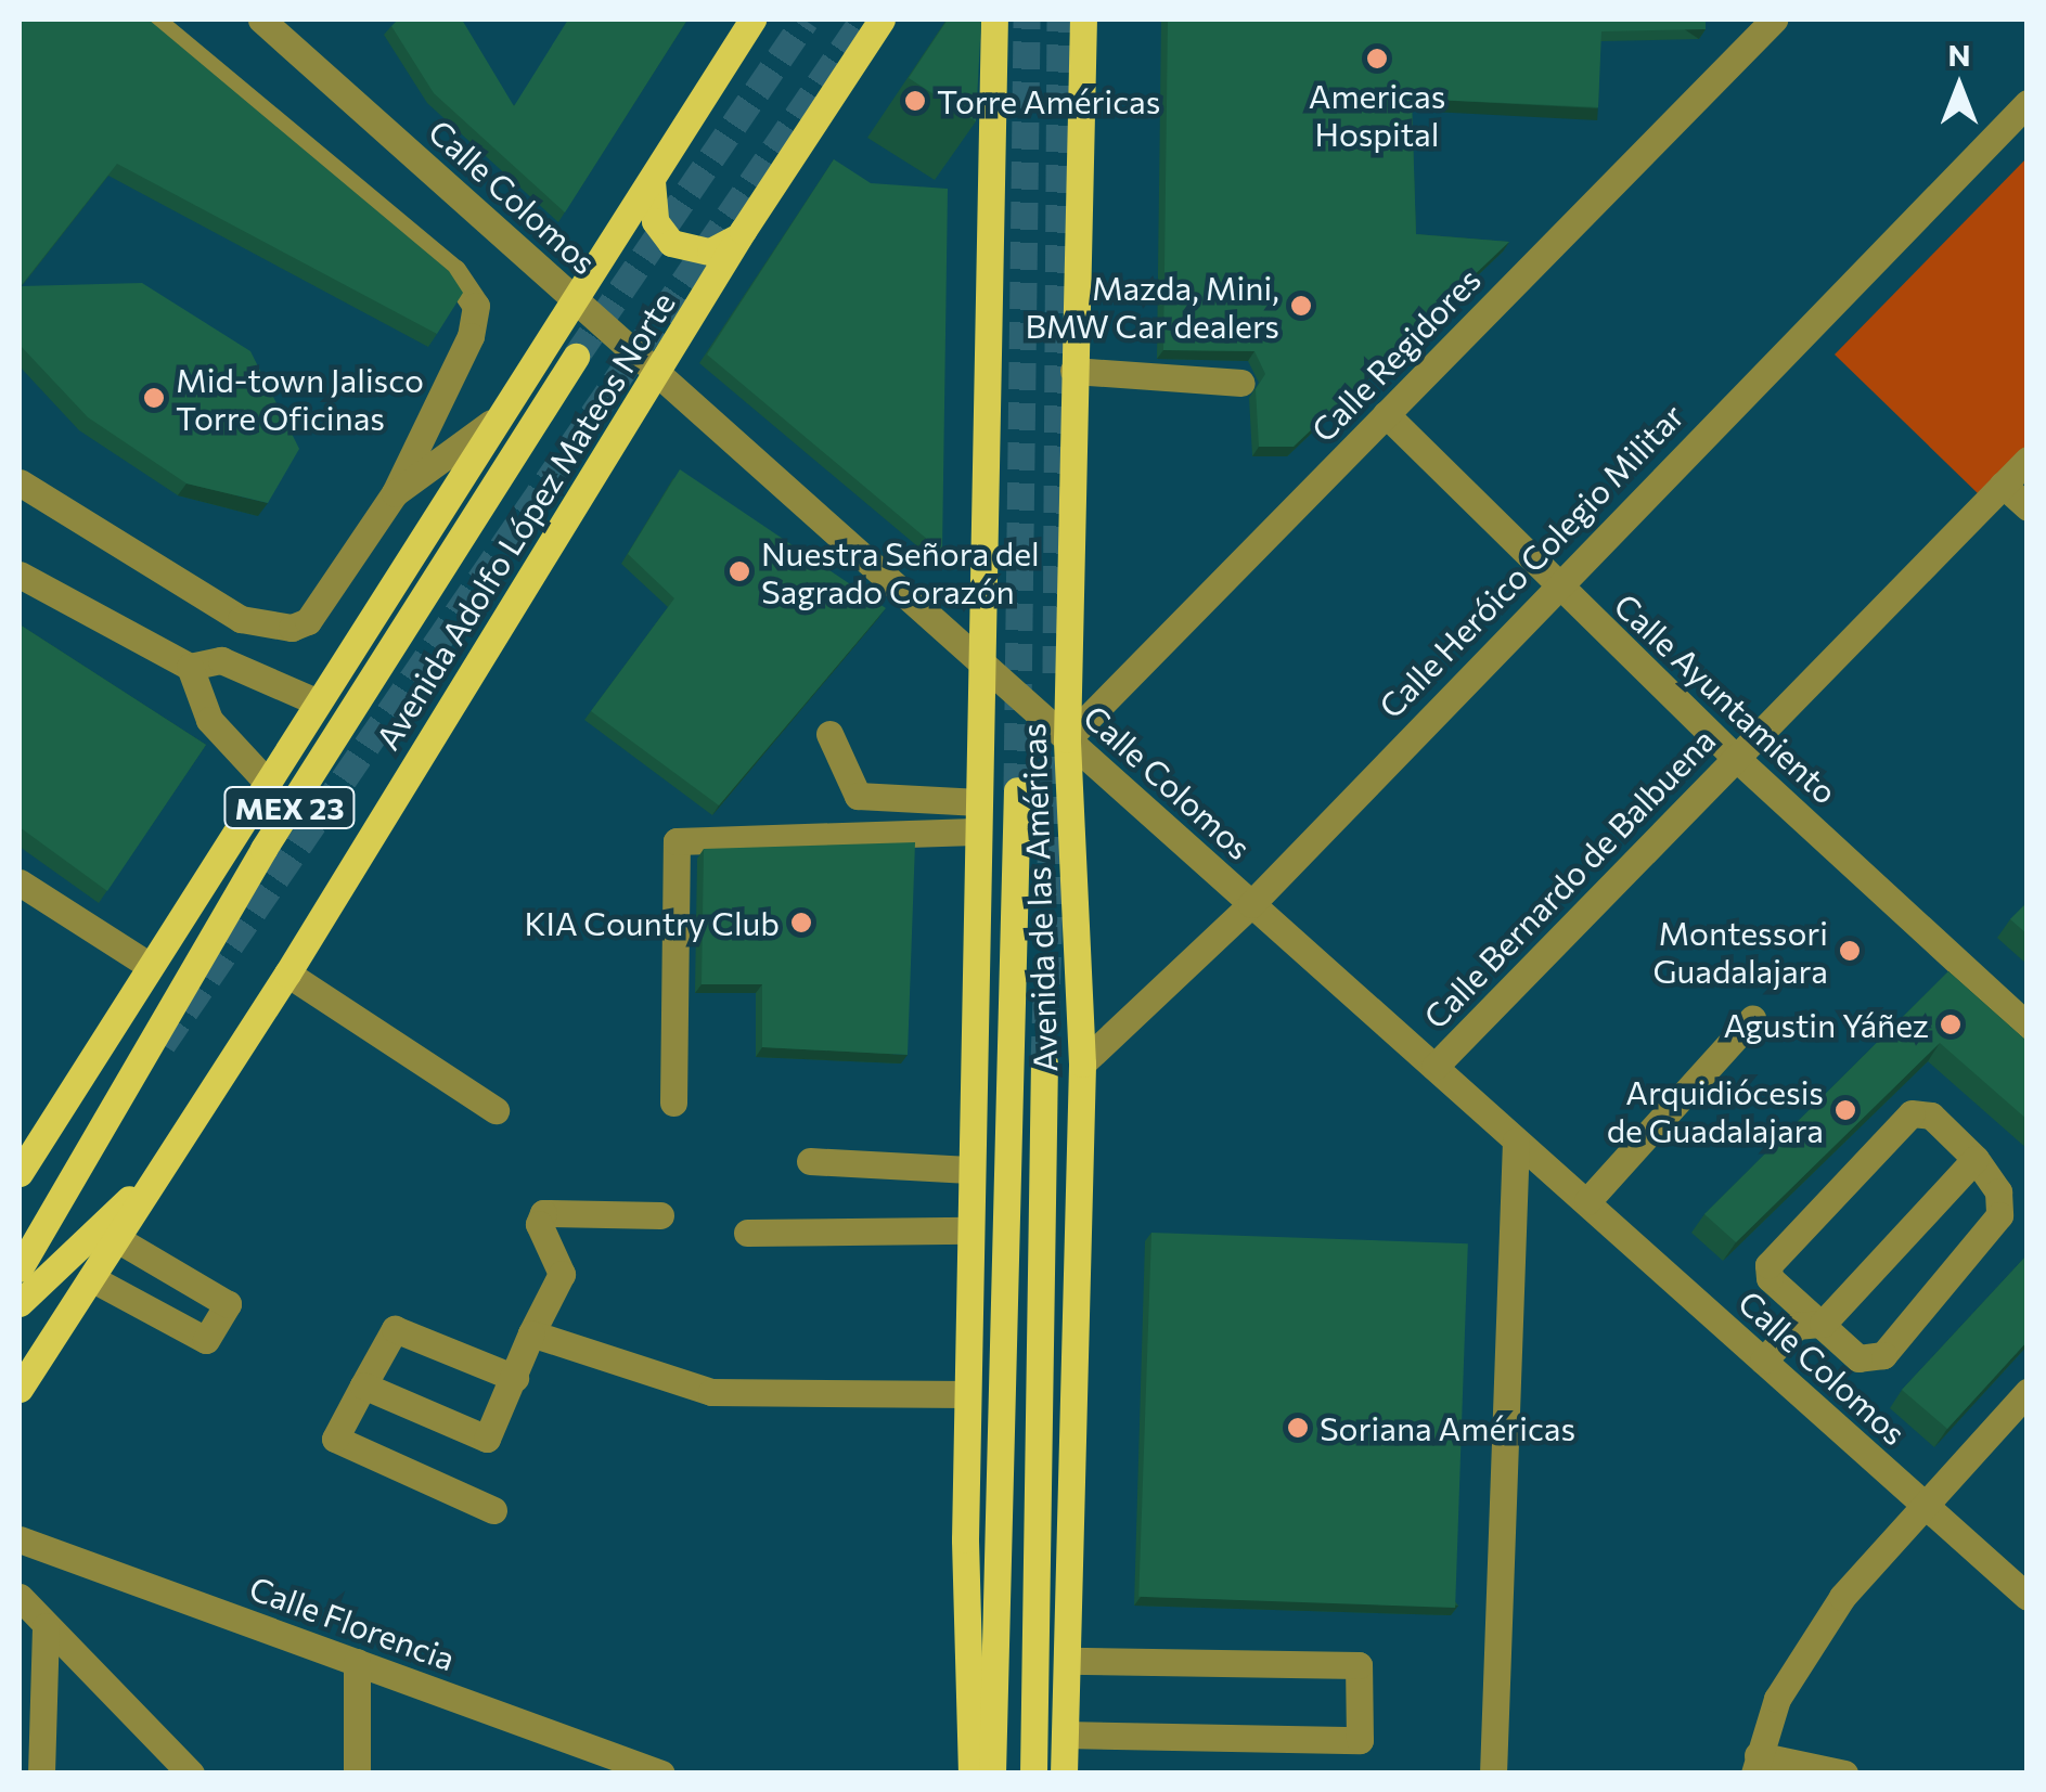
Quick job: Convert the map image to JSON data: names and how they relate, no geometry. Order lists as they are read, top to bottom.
{
  "streets": {
    "main road": ["Avenida Adolfo López Mateos Norte", "MEX 23", "Avenida de las Américas"],
    "street": [
      "Calle Colomos",
      "Calle Regidores",
      "Calle Heróico Colegio Militar",
      "Calle Ayuntamiento",
      "Calle Bernardo de Balbuena",
      "Calle Florencia"
    ]
  },
  "crossings": [
    ["Calle Colomos", "Calle Regidores"],
    ["Calle Colomos", "Avenida Adolfo López Mateos Norte"],
    ["Calle Colomos", "Calle Heróico Colegio Militar"],
    ["Calle Colomos", "Calle Bernardo de Balbuena"],
    ["Calle Colomos", "Avenida de las Américas"],
    ["Calle Regidores", "Calle Ayuntamiento"],
    ["Calle Regidores", "Avenida de las Américas"],
    ["Calle Heróico Colegio Militar", "Calle Ayuntamiento"],
    ["Calle Heróico Colegio Militar", "Avenida de las Américas"],
    ["Calle Ayuntamiento", "Calle Bernardo de Balbuena"]
  ],
  "places": [
    "Americas Hospital",
    "Torre Américas",
    "Mazda, Mini, BMW Car dealers",
    "Mid-town Jalisco Torre Oficinas",
    "Nuestra Señora del Sagrado Corazón",
    "KIA Country Club",
    "Montessori Guadalajara",
    "Agustin Yáñez",
    "Arquidiócesis de Guadalajara",
    "Soriana Américas"
  ],
  "north": "top"
}
